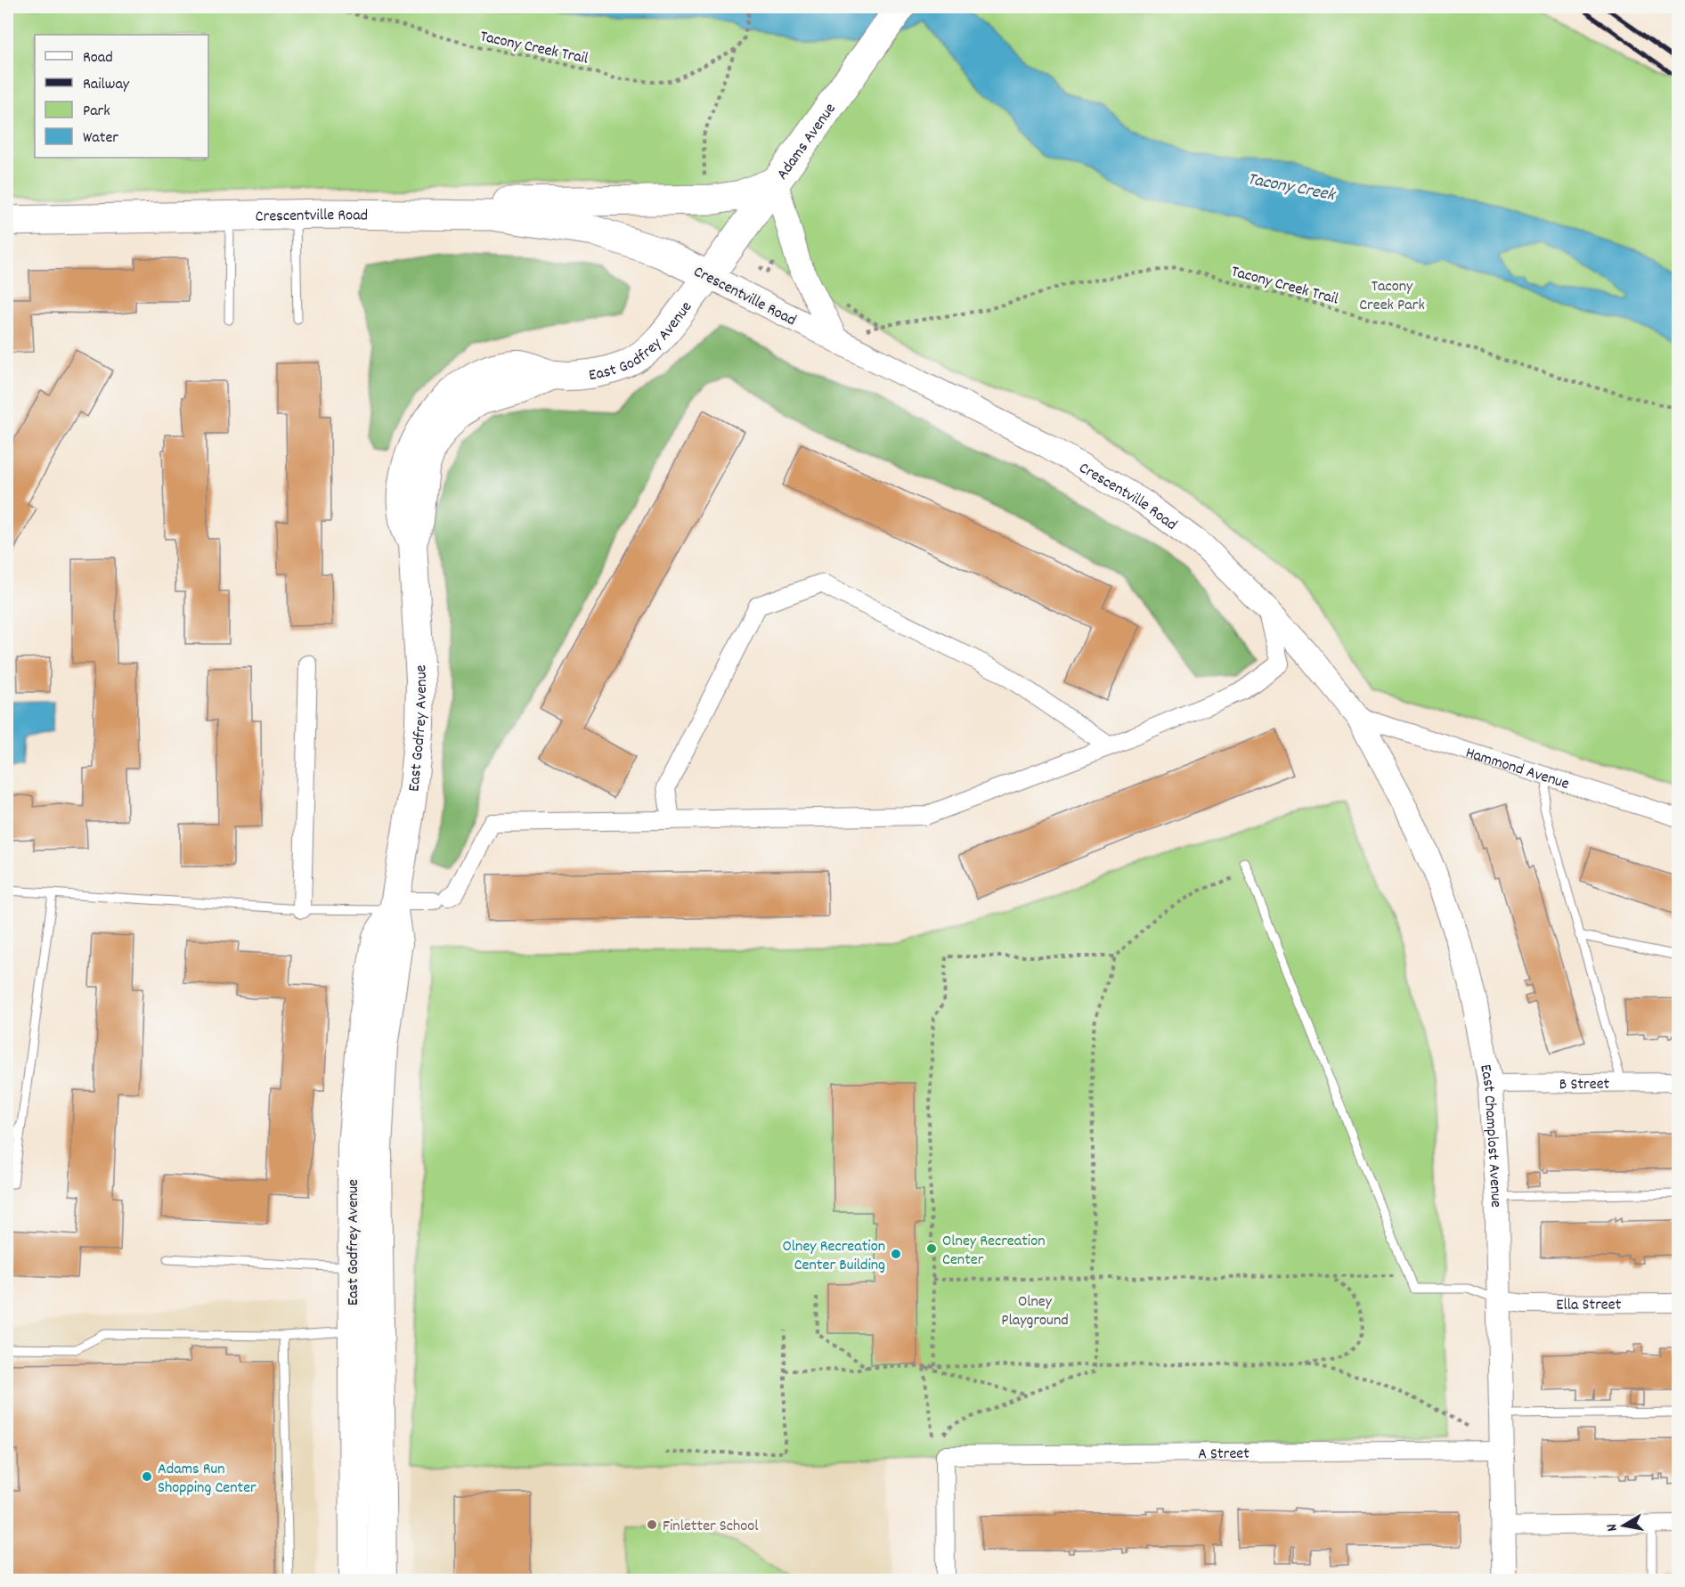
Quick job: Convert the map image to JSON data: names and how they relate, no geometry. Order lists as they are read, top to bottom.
{
  "streets": {
    "highway": ["Adams Avenue", "Crescentville Road"],
    "main road": ["East Godfrey Avenue"],
    "street": [
      "Hammond Avenue",
      "B Street",
      "East Champlost Avenue",
      "Ella Street",
      "A Street"
    ],
    "path": ["Tacony Creek Trail"]
  },
  "crossings": [
    ["Adams Avenue", "Crescentville Road"],
    ["Adams Avenue", "East Godfrey Avenue"],
    ["Crescentville Road", "East Godfrey Avenue"],
    ["Crescentville Road", "Hammond Avenue"],
    ["Crescentville Road", "East Champlost Avenue"],
    ["Hammond Avenue", "East Champlost Avenue"],
    ["B Street", "East Champlost Avenue"],
    ["East Champlost Avenue", "Ella Street"],
    ["East Champlost Avenue", "A Street"]
  ],
  "water": ["Tacony Creek"],
  "parks": ["Tacony Creek Park", "Olney Playground"],
  "places": [
    "Olney Recreation Center",
    "Olney Recreation Center Building",
    "Adams Run Shopping Center",
    "Finletter School"
  ],
  "legend": [
    "Road",
    "Railway",
    "Park",
    "Water"
  ],
  "north": "left"
}
